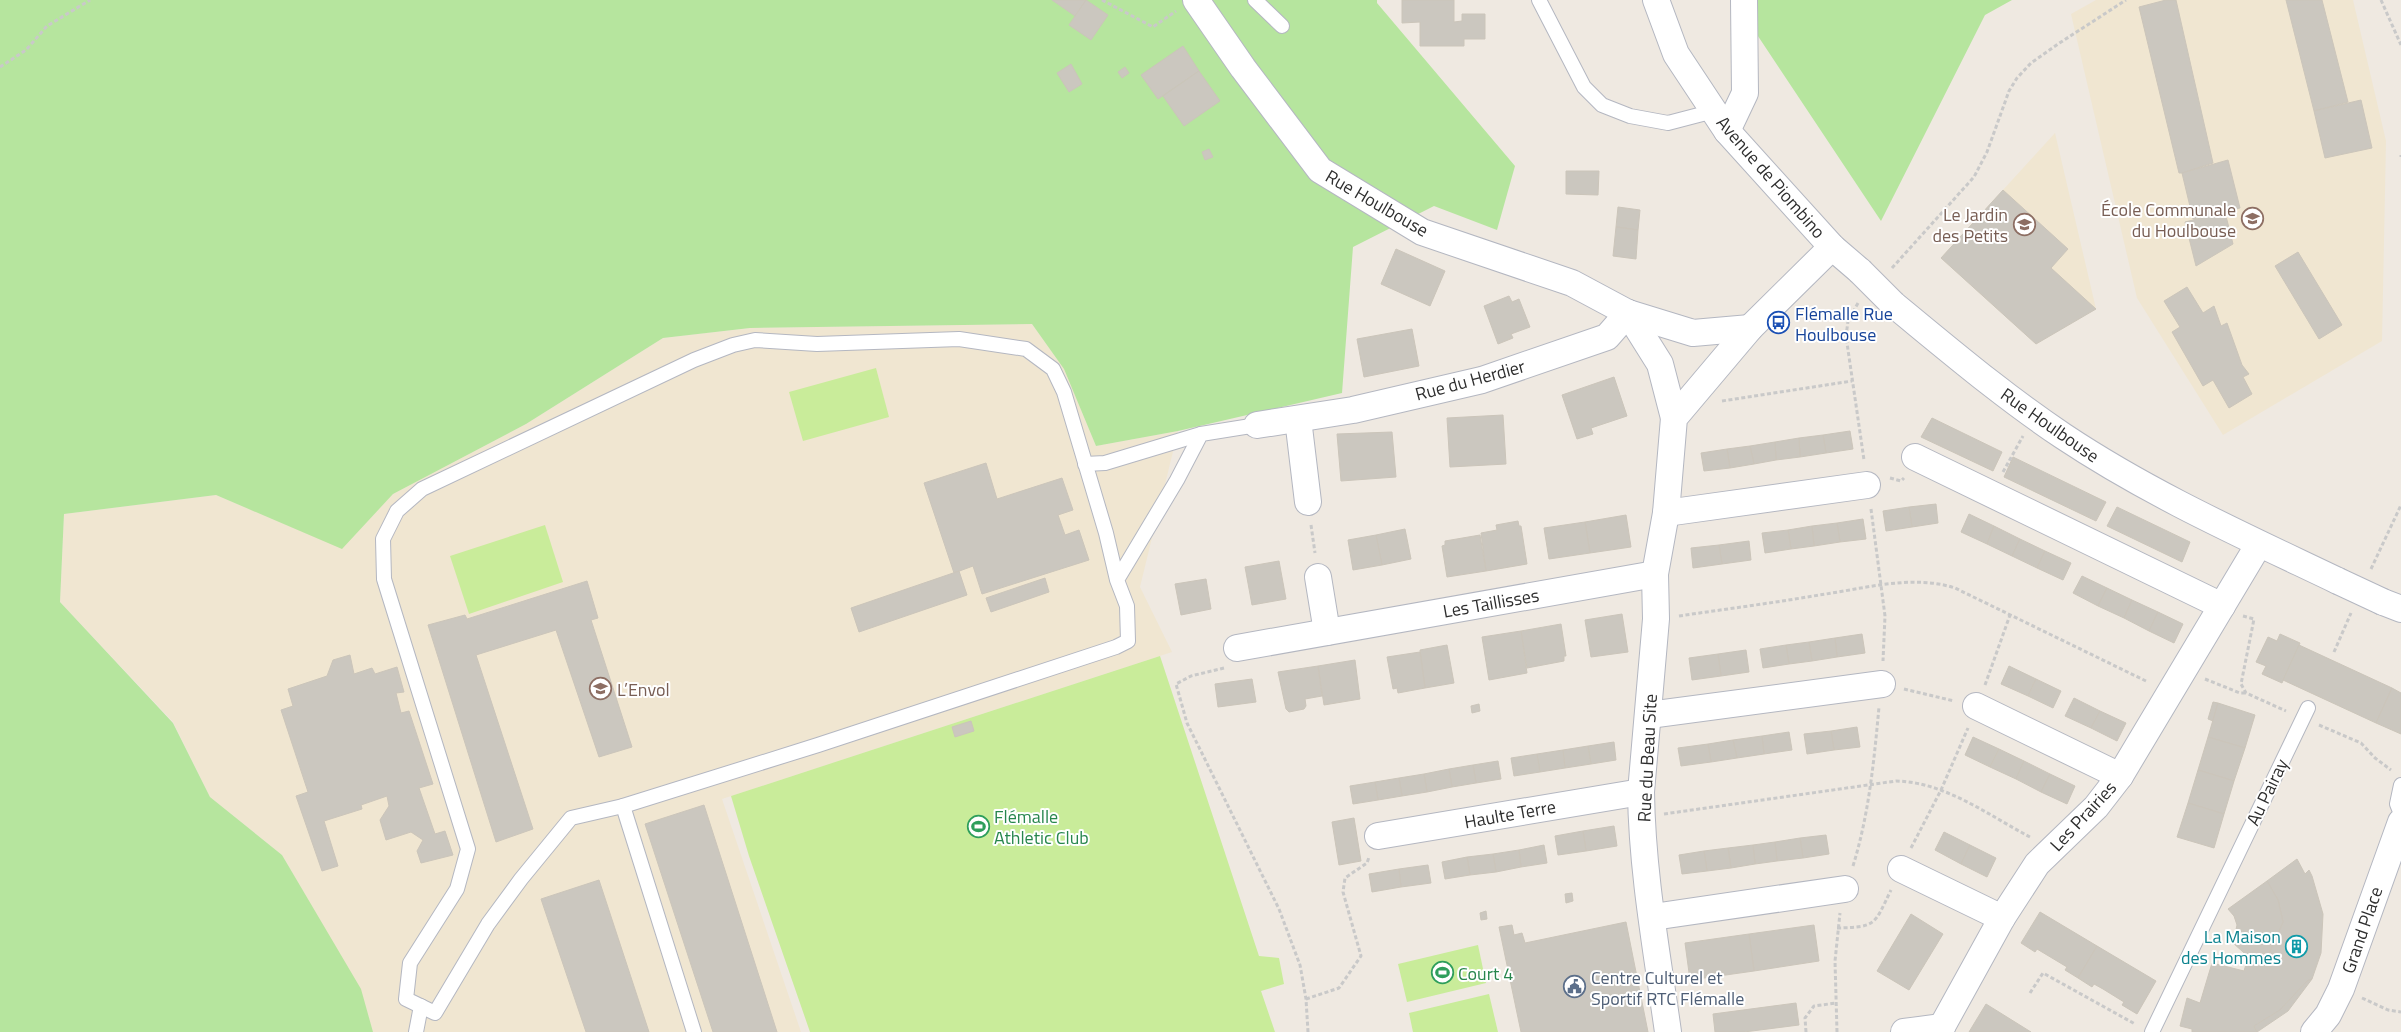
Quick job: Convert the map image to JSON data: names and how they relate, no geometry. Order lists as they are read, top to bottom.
{
  "streets": {
    "street": [
      "Avenue de Piombino",
      "Rue Houlbouse",
      "Rue du Herdier",
      "Les Taillisses",
      "Rue du Beau Site",
      "Haulte Terre",
      "Les Prairies",
      "Grand Place"
    ],
    "lane": ["Au Pairay"]
  },
  "crossings": [
    ["Avenue de Piombino", "Rue Houlbouse"],
    ["Rue Houlbouse", "Rue du Herdier"],
    ["Rue Houlbouse", "Les Prairies"],
    ["Les Taillisses", "Rue du Beau Site"],
    ["Rue du Beau Site", "Haulte Terre"]
  ],
  "places": {
    "school or university": ["École Communale du Houlbouse", "Le Jardin des Petits", "L’Envol"],
    "bus stop": ["Flémalle Rue Houlbouse"],
    "sports": ["Flémalle Athletic Club", "Court 4"],
    "building": ["La Maison des Hommes"],
    "public building": ["Centre Culturel et Sportif RTC Flémalle"]
  }
}
